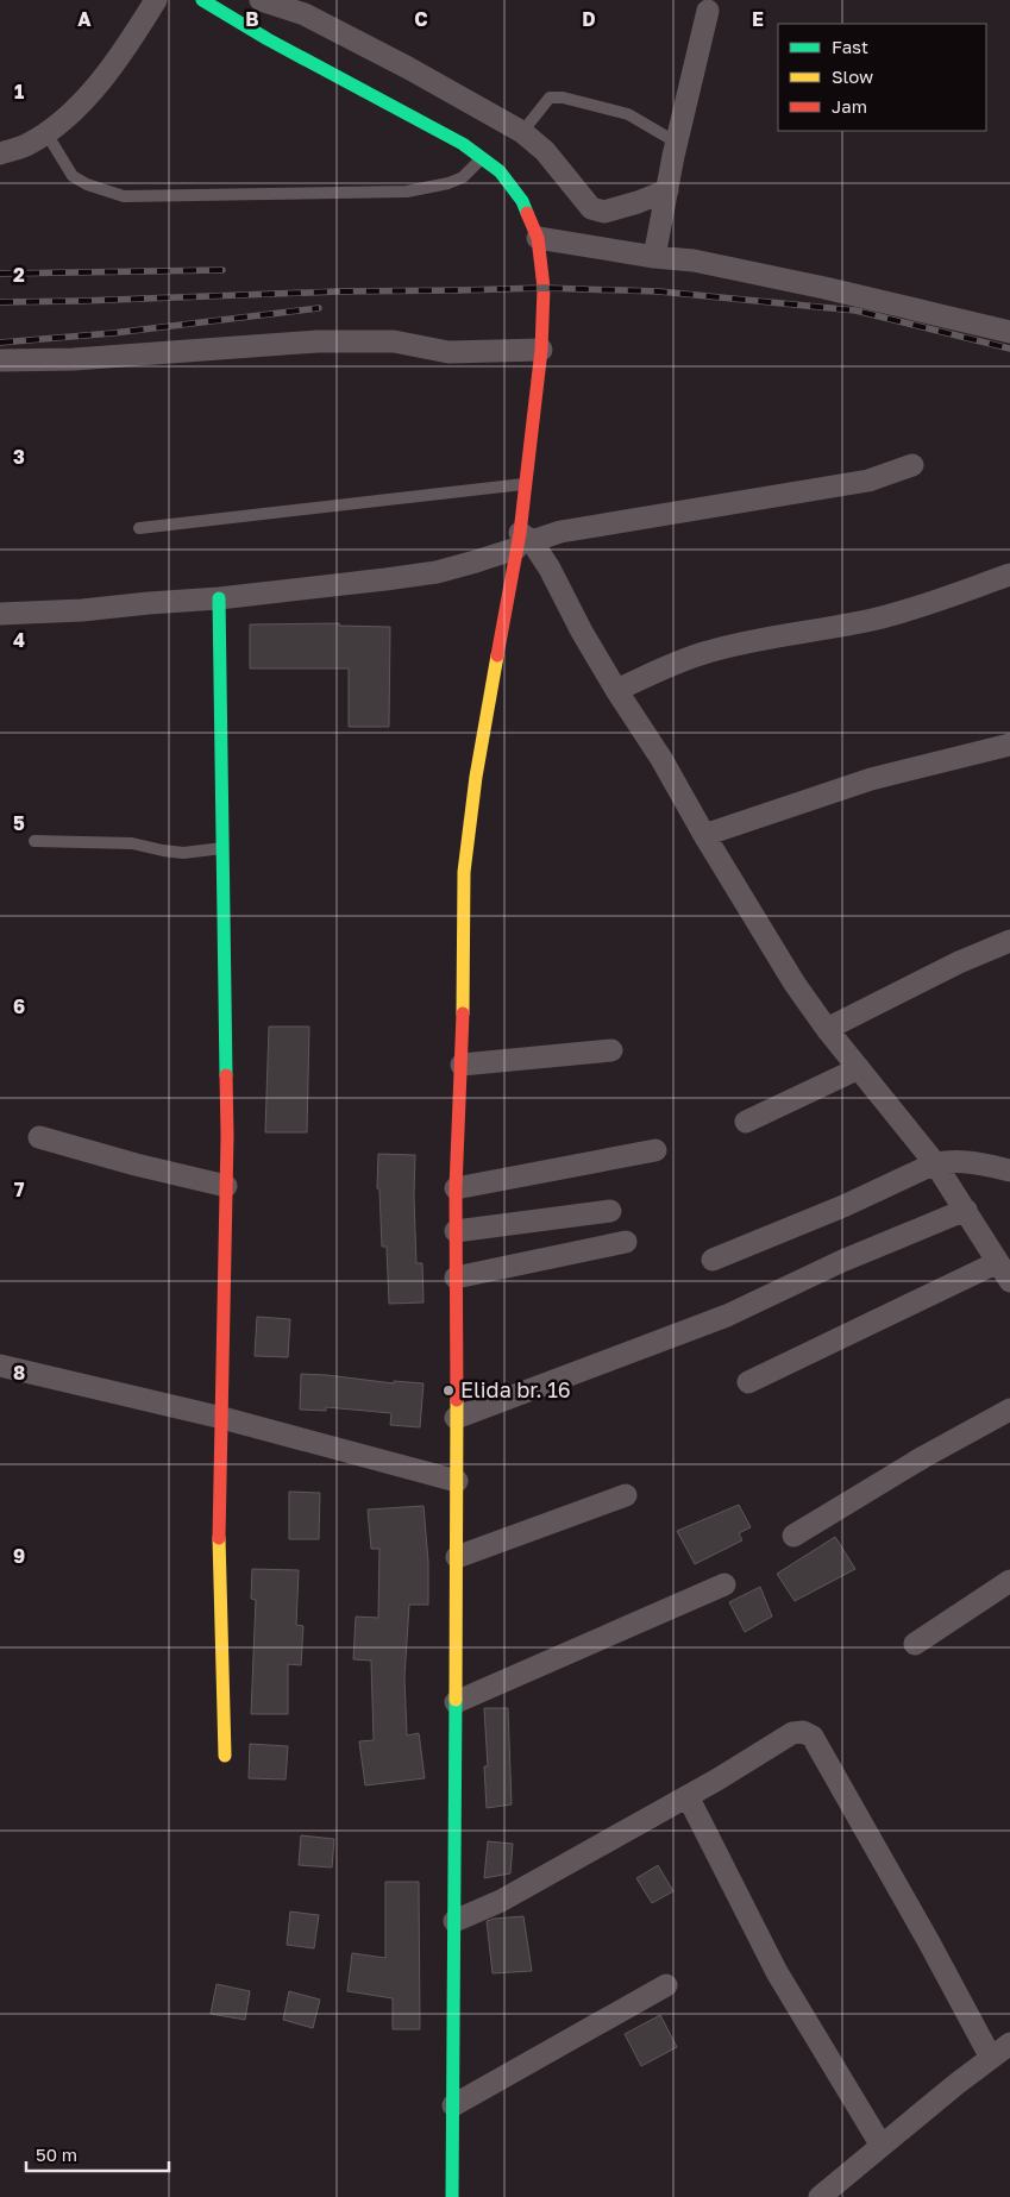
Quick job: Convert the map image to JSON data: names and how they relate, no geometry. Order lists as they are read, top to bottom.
{
  "places": ["Elida br. 16"],
  "legend": ["Fast", "Slow", "Jam"],
  "scale_bar": "50 m",
  "grid": {
    "columns": [
      "A",
      "B",
      "C",
      "D",
      "E"
    ],
    "rows": [
      "1",
      "2",
      "3",
      "4",
      "5",
      "6",
      "7",
      "8",
      "9"
    ]
  }
}
